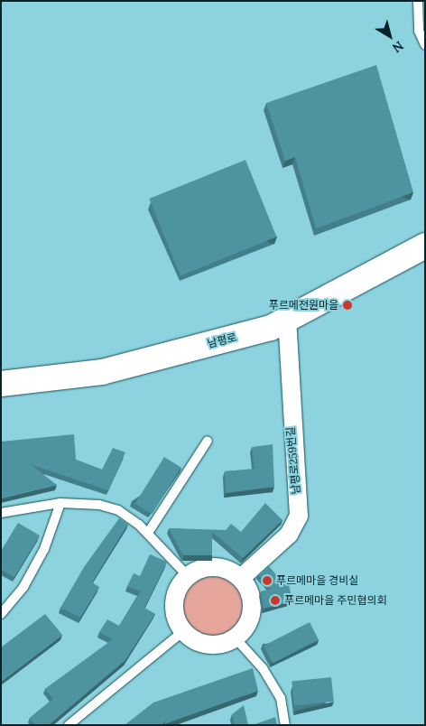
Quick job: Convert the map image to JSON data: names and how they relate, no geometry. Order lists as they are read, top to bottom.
{
  "streets": {
    "street": ["남평로", "남평로259번길"]
  },
  "crossings": [
    ["남평로", "남평로259번길"]
  ],
  "places": ["푸르메전원마을", "푸르메마을 경비실", "푸르메마을 주민협의회"],
  "north": "bottom right"
}
